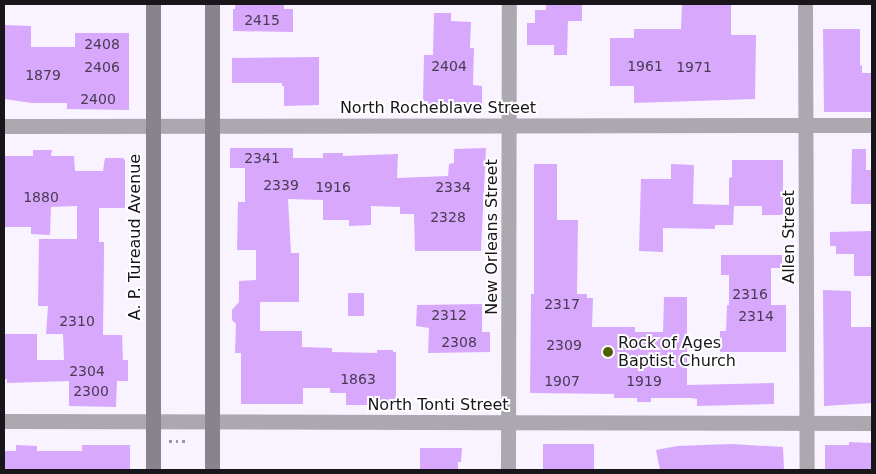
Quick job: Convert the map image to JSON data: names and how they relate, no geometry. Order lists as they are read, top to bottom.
{
  "streets": {
    "street": [
      "North Rocheblave Street",
      "A. P. Tureaud Avenue",
      "New Orleans Street",
      "Allen Street",
      "North Tonti Street"
    ]
  },
  "crossings": [
    ["North Rocheblave Street", "A. P. Tureaud Avenue"],
    ["North Rocheblave Street", "New Orleans Street"],
    ["North Rocheblave Street", "Allen Street"],
    ["A. P. Tureaud Avenue", "North Tonti Street"],
    ["New Orleans Street", "North Tonti Street"],
    ["Allen Street", "North Tonti Street"]
  ],
  "places": ["Rock of Ages Baptist Church"],
  "house_numbers": [
    "2415",
    "2408",
    "2404",
    "1961",
    "2406",
    "1971",
    "1879",
    "2400",
    "2341",
    "2339",
    "1916",
    "2334",
    "1880",
    "2328",
    "2316",
    "2317",
    "2312",
    "2314",
    "2310",
    "2308",
    "2309",
    "2304",
    "1863",
    "1907",
    "1919",
    "2300"
  ]
}
